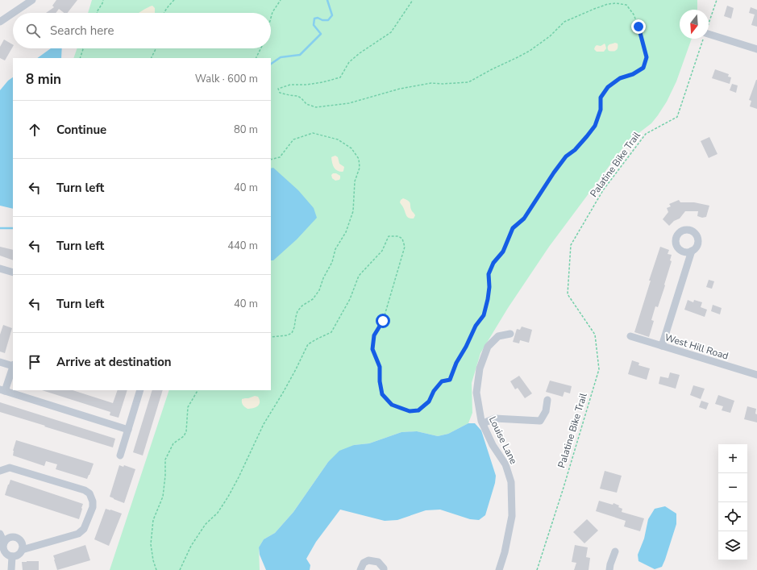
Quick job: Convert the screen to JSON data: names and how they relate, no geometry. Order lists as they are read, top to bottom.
{
  "streets": {
    "street": ["West Hill Road", "Louise Lane"],
    "path": ["Palatine Bike Trail"]
  },
  "north": "bottom",
  "page": {
    "search": "Search here",
    "heading": ["8 min", "Walk · 600 m"],
    "list": [
      ["Continue", "80 m"],
      ["Turn left", "40 m"],
      ["Turn left", "440 m"],
      ["Turn left", "40 m"],
      "Arrive at destination"
    ],
    "map_buttons": ["+", "−"]
  }
}
